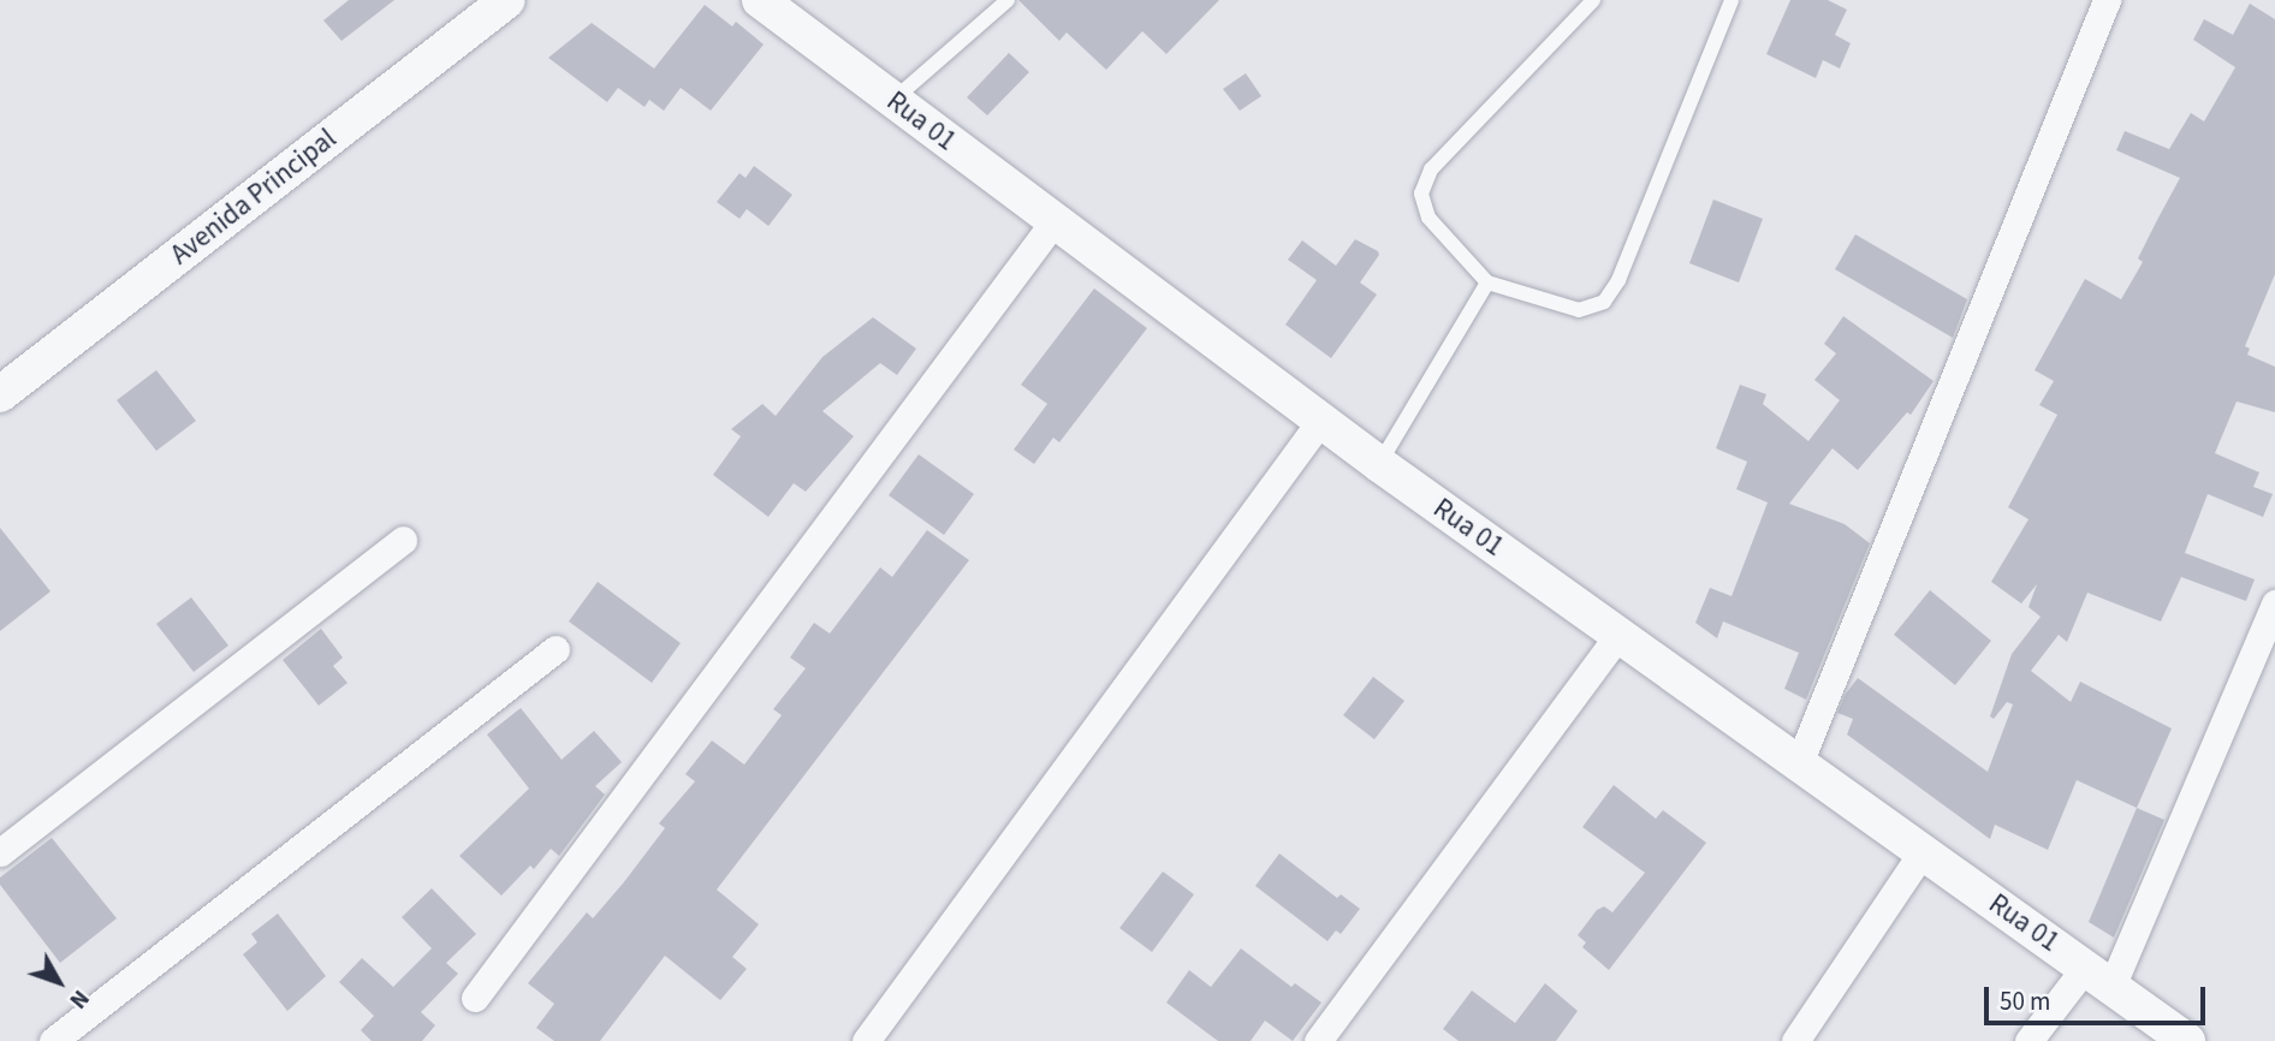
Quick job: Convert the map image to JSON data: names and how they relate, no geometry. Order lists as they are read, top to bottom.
{
  "streets": {
    "street": ["Rua 01", "Avenida Principal"]
  },
  "scale_bar": "50 m",
  "north": "bottom right"
}
